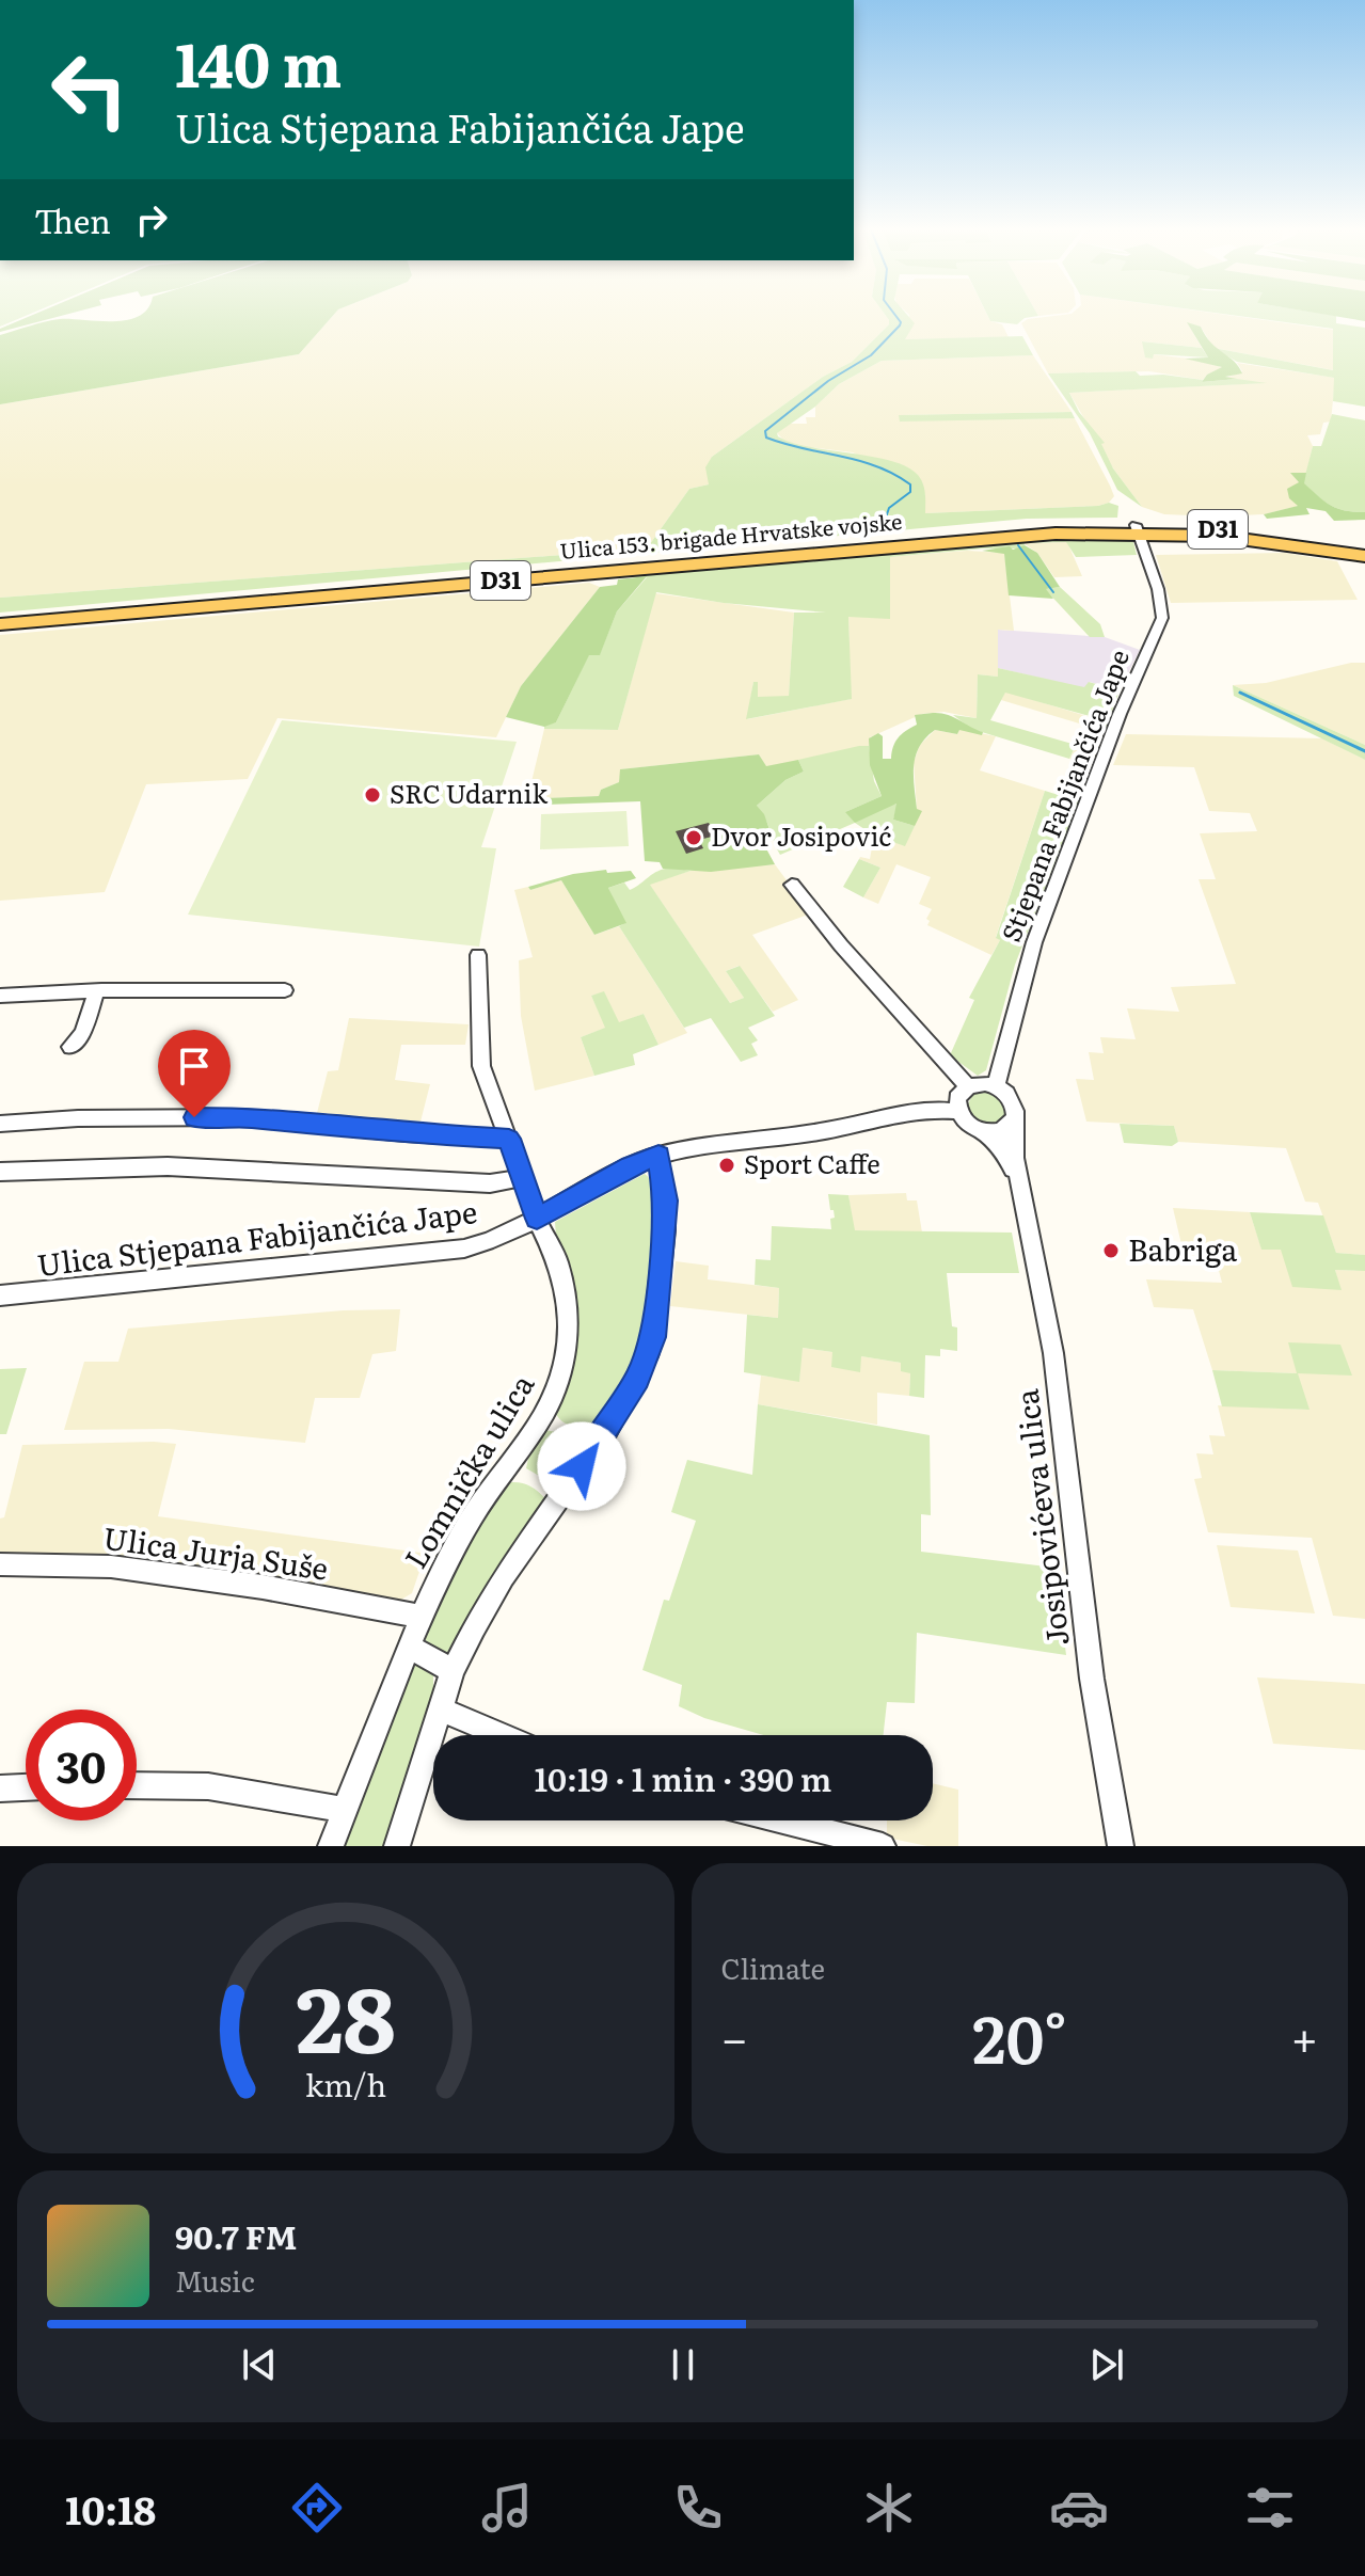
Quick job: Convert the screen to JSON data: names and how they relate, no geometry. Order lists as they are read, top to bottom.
{
  "streets": {
    "main road": ["D31", "Ulica 153. brigade Hrvatske vojske"],
    "street": [
      "Stjepana Fabijančića Jape",
      "Ulica Stjepana Fabijančića Jape",
      "Lomnička ulica",
      "Josipovićeva ulica",
      "Ulica Jurja Suše"
    ]
  },
  "crossings": [
    ["Ulica 153. brigade Hrvatske vojske", "Stjepana Fabijančića Jape"],
    ["Stjepana Fabijančića Jape", "Ulica Stjepana Fabijančića Jape"],
    ["Stjepana Fabijančića Jape", "Josipovićeva ulica"],
    ["Ulica Stjepana Fabijančića Jape", "Lomnička ulica"],
    ["Ulica Stjepana Fabijančića Jape", "Josipovićeva ulica"],
    ["Lomnička ulica", "Ulica Jurja Suše"]
  ],
  "places": [
    "SRC Udarnik",
    "Dvor Josipović",
    "Sport Caffe",
    "Babriga"
  ],
  "page": {
    "turn": ["140 m", "Ulica Stjepana Fabijančića Jape"],
    "then": "Then",
    "limit": "30",
    "trip": "10:19 · 1 min · 390 m",
    "tile": "Climate",
    "heat": ["−", "20°", "+"],
    "song": ["90.7 FM", "Music"],
    "tabs": "10:18",
    "gauge": ["28", "km/h"]
  }
}
